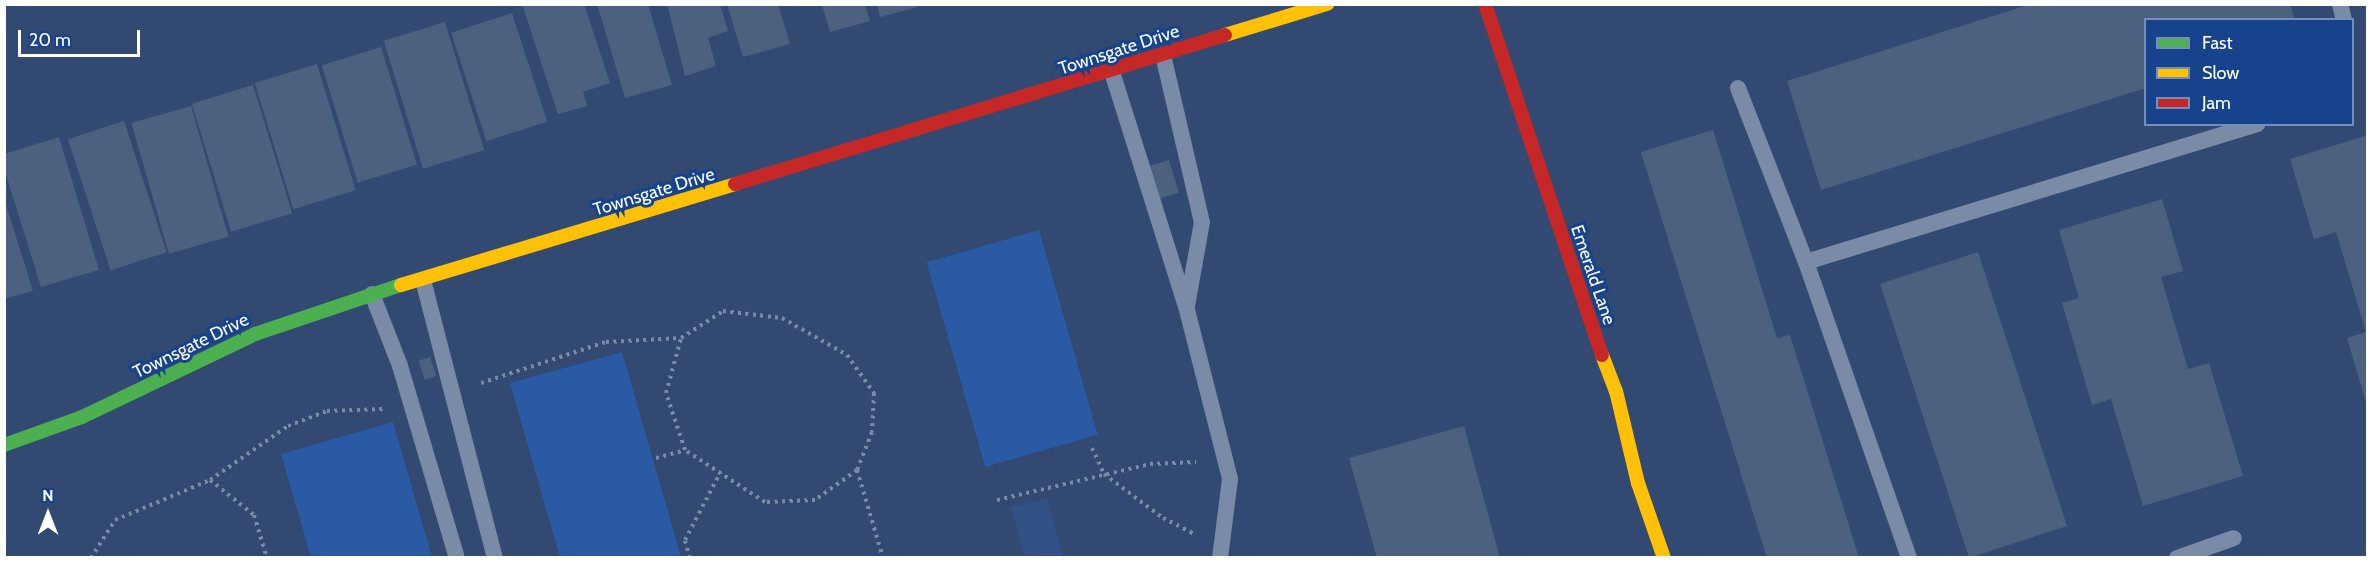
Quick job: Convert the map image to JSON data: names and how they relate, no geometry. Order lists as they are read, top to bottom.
{
  "streets": {
    "street": ["Townsgate Drive", "Emerald Lane"]
  },
  "legend": ["Fast", "Slow", "Jam"],
  "scale_bar": "20 m",
  "north": "top"
}
